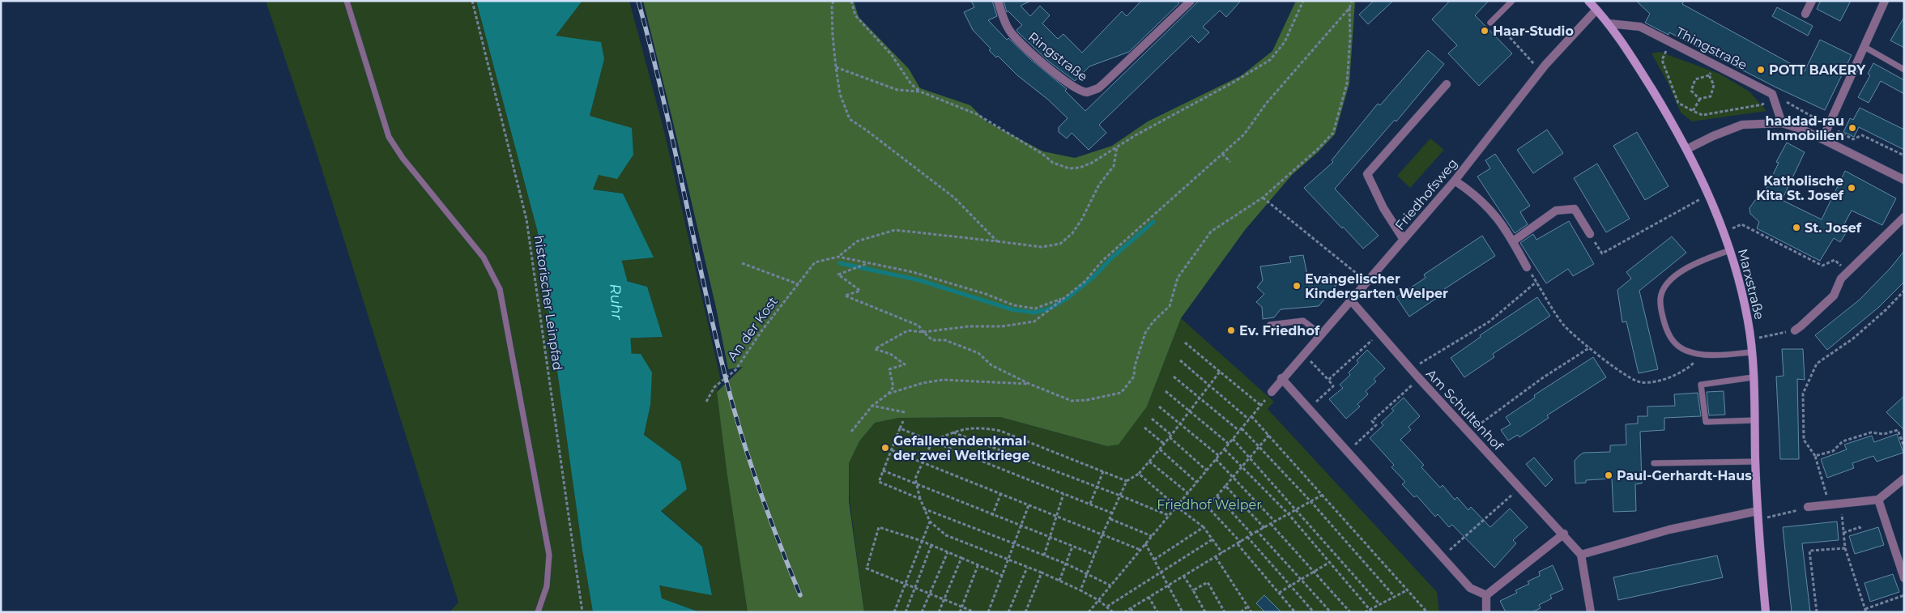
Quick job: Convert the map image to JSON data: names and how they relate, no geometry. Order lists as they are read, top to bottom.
{
  "streets": {
    "street": [
      "Thingstraße",
      "Ringstraße",
      "Friedhofsweg",
      "Marxstraße",
      "Am Schultenhof"
    ],
    "path": ["historischer Leinpfad", "An der Kost"]
  },
  "crossings": [
    ["Thingstraße", "Marxstraße"],
    ["Friedhofsweg", "Marxstraße"],
    ["Friedhofsweg", "Am Schultenhof"]
  ],
  "water": ["Ruhr"],
  "parks": ["Friedhof Welper"],
  "places": [
    "Haar-Studio",
    "POTT BAKERY",
    "haddad-rau Immobilien",
    "Katholische Kita St. Josef",
    "St. Josef",
    "Evangelischer Kindergarten Welper",
    "Ev. Friedhof",
    "Gefallenendenkmal der zwei Weltkriege",
    "Paul-Gerhardt-Haus"
  ]
}
